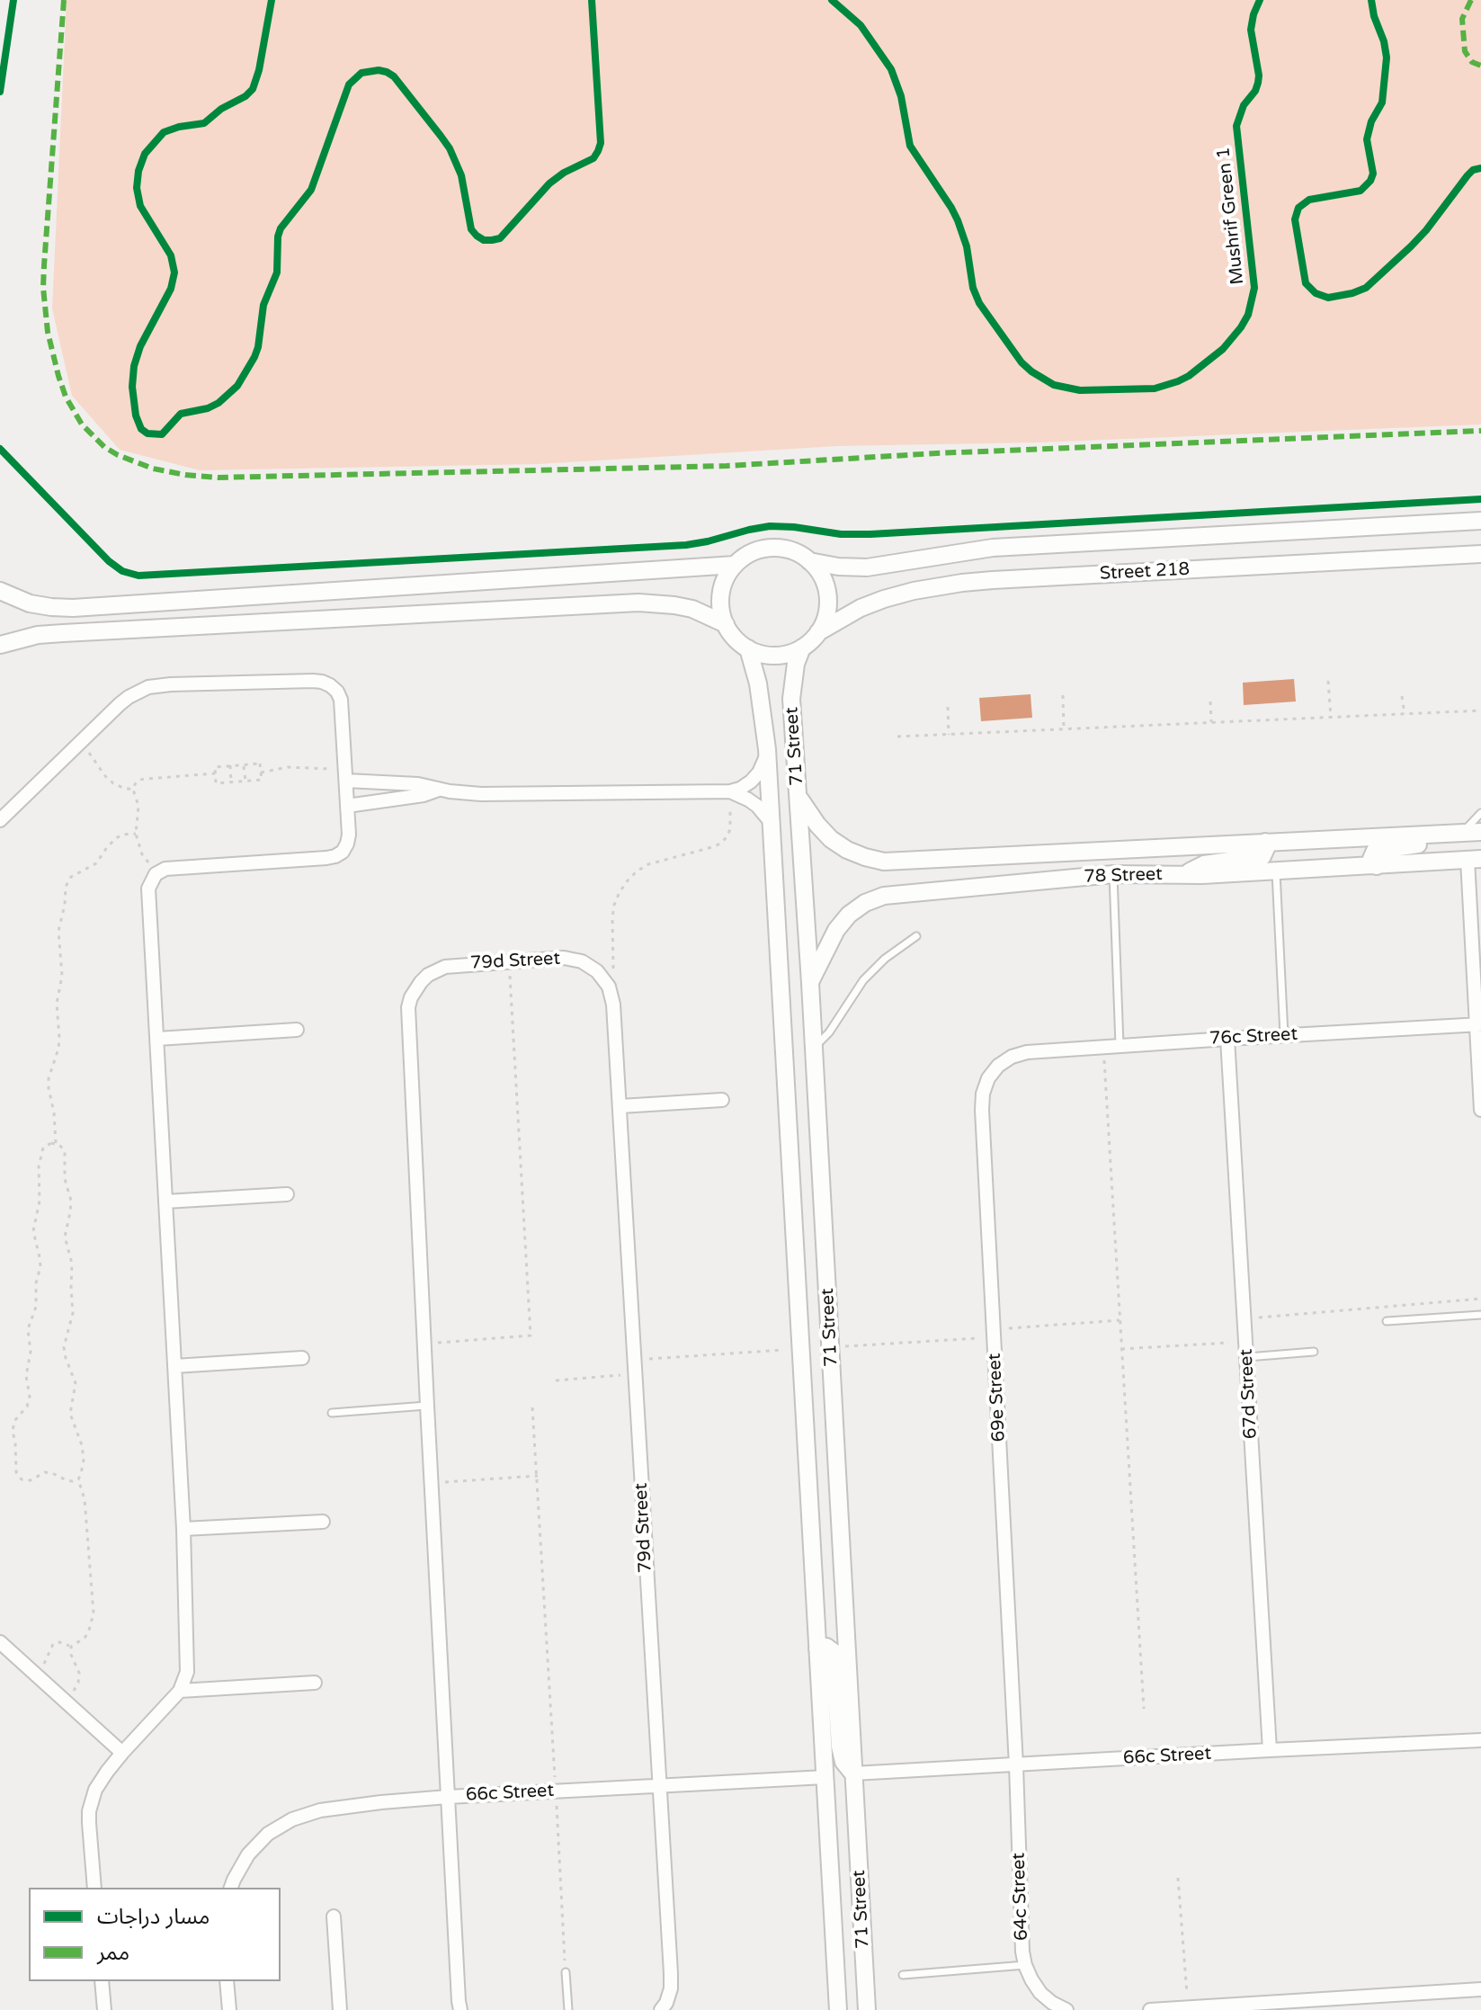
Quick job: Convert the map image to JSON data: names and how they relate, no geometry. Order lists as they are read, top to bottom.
{
  "streets": {
    "street": [
      "Street 218",
      "71 Street",
      "78 Street",
      "79d Street",
      "76c Street",
      "67d Street",
      "69e Street",
      "66c Street",
      "64c Street"
    ],
    "cycle path": ["Mushrif Green 1"]
  },
  "crossings": [
    ["Street 218", "71 Street"],
    ["71 Street", "78 Street"],
    ["71 Street", "66c Street"],
    ["79d Street", "66c Street"],
    ["76c Street", "67d Street"],
    ["76c Street", "69e Street"],
    ["67d Street", "66c Street"],
    ["69e Street", "66c Street"],
    ["69e Street", "64c Street"],
    ["66c Street", "64c Street"]
  ],
  "legend": ["مسار دراجات", "ممر"]
}
